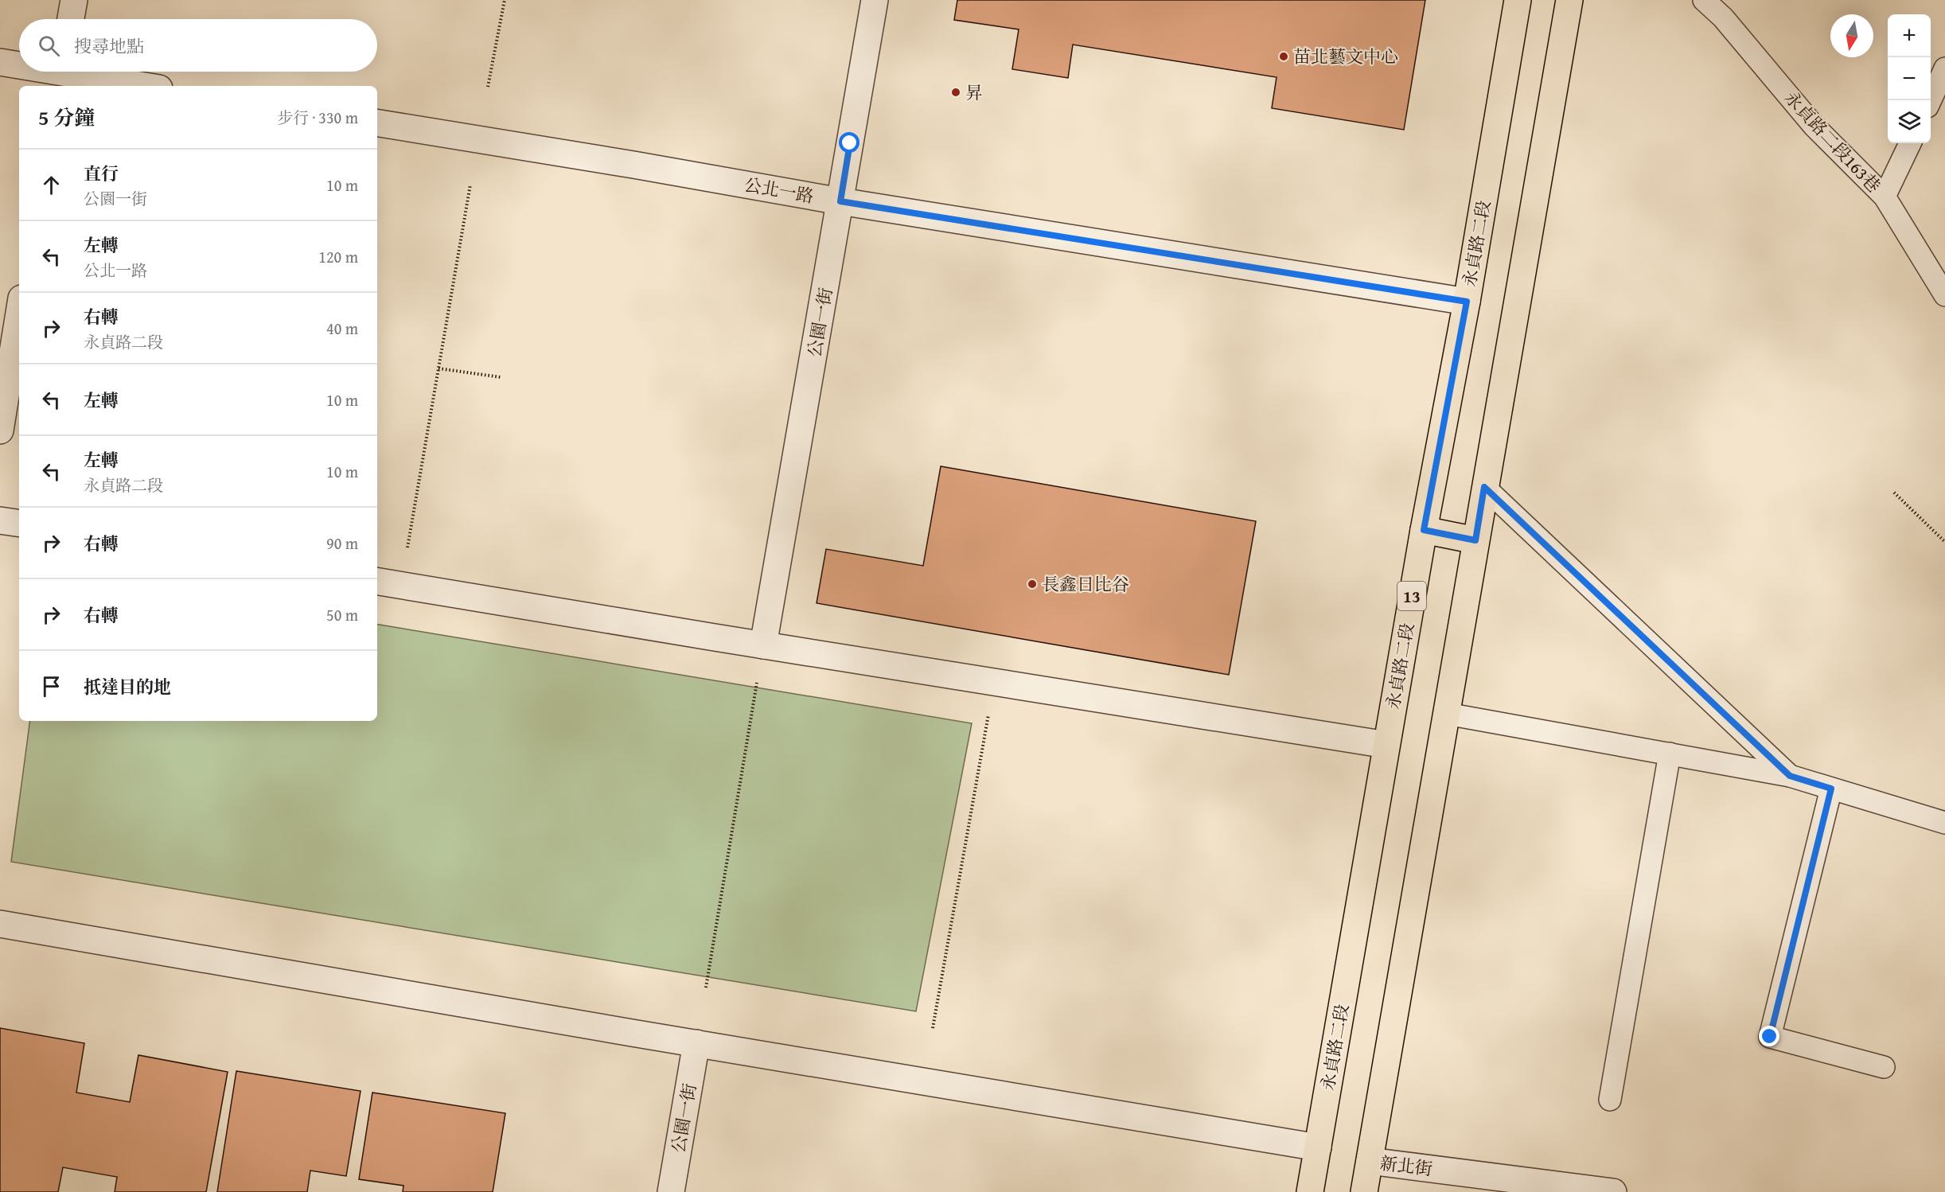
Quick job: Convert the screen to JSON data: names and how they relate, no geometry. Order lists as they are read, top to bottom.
{
  "streets": {
    "main road": ["永貞路二段", "13"],
    "street": ["公北一路", "公園一街", "新北街"],
    "lane": ["永貞路二段163巷"]
  },
  "crossings": [
    ["公北一路", "永貞路二段"],
    ["公北一路", "公園一街"]
  ],
  "places": ["苗北藝文中心", "昇", "長鑫日比谷"],
  "north": "bottom",
  "page": {
    "map_buttons": ["+", "−"],
    "search": "搜尋地點",
    "heading": ["5 分鐘", "步行 · 330 m"],
    "list": [
      ["直行", "公園一街", "10 m"],
      ["左轉", "公北一路", "120 m"],
      ["右轉", "永貞路二段", "40 m"],
      ["左轉", "10 m"],
      ["左轉", "永貞路二段", "10 m"],
      ["右轉", "90 m"],
      ["右轉", "50 m"],
      "抵達目的地"
    ]
  }
}
